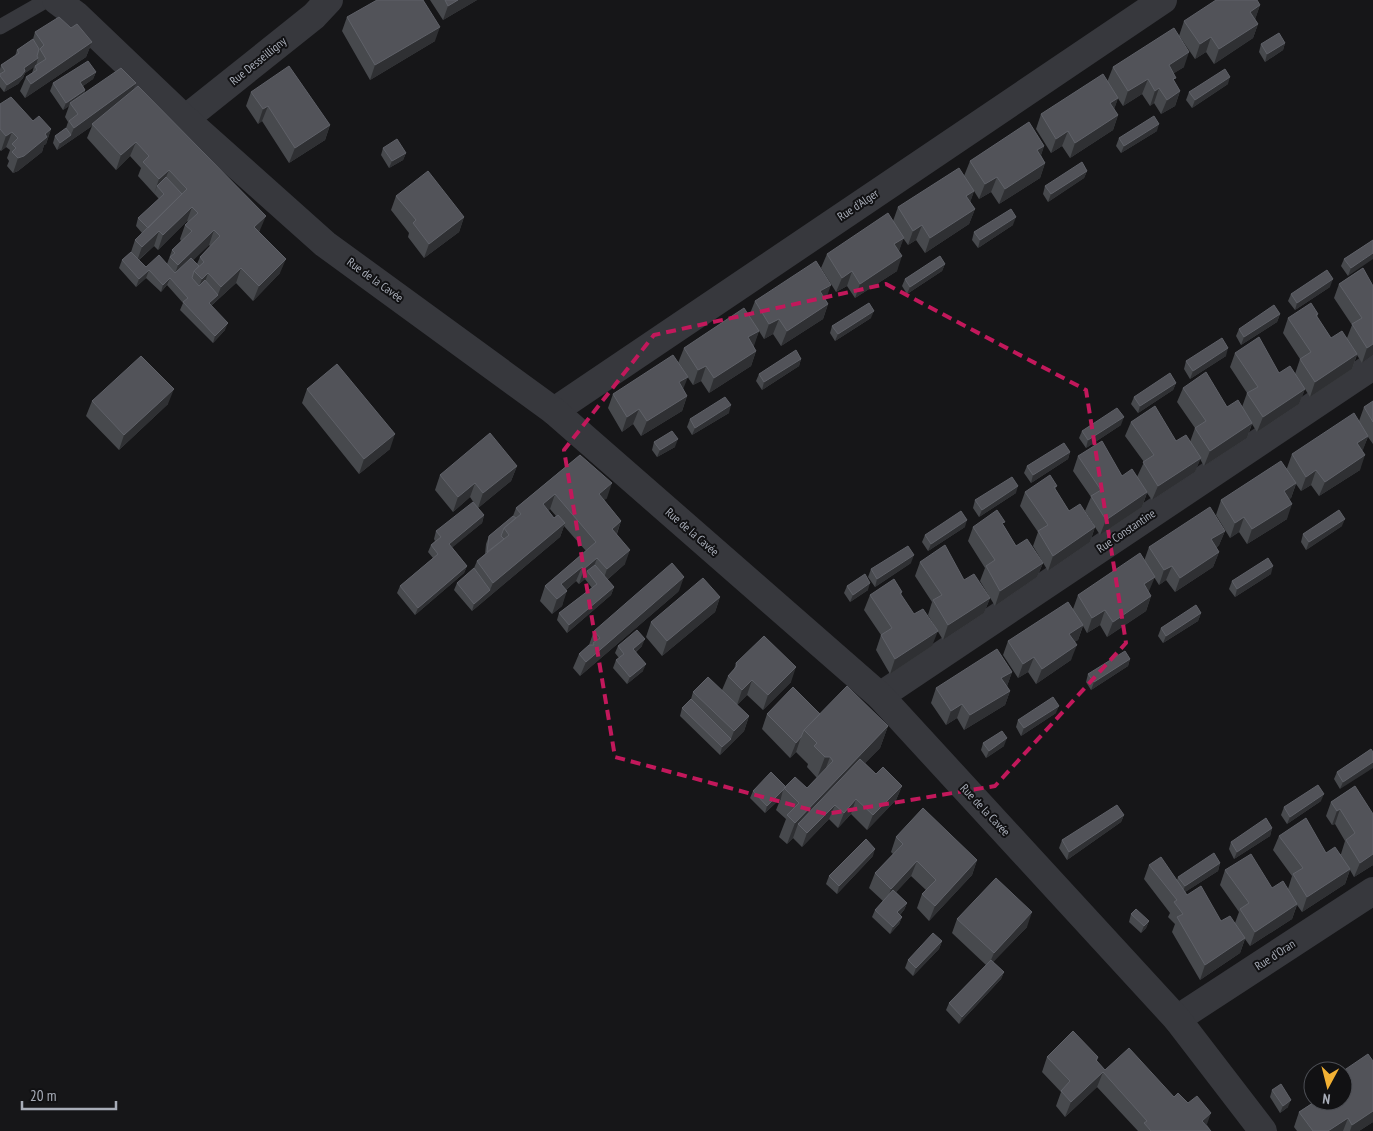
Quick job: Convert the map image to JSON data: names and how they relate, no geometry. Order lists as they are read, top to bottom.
{
  "streets": {
    "street": [
      "Rue Desseilligny",
      "Rue d'Alger",
      "Rue de la Cavée",
      "Rue Constantine",
      "Rue d'Oran"
    ]
  },
  "crossings": [
    ["Rue Desseilligny", "Rue de la Cavée"],
    ["Rue d'Alger", "Rue de la Cavée"],
    ["Rue de la Cavée", "Rue Constantine"],
    ["Rue de la Cavée", "Rue d'Oran"]
  ],
  "scale_bar": "20 m",
  "north": "bottom"
}
